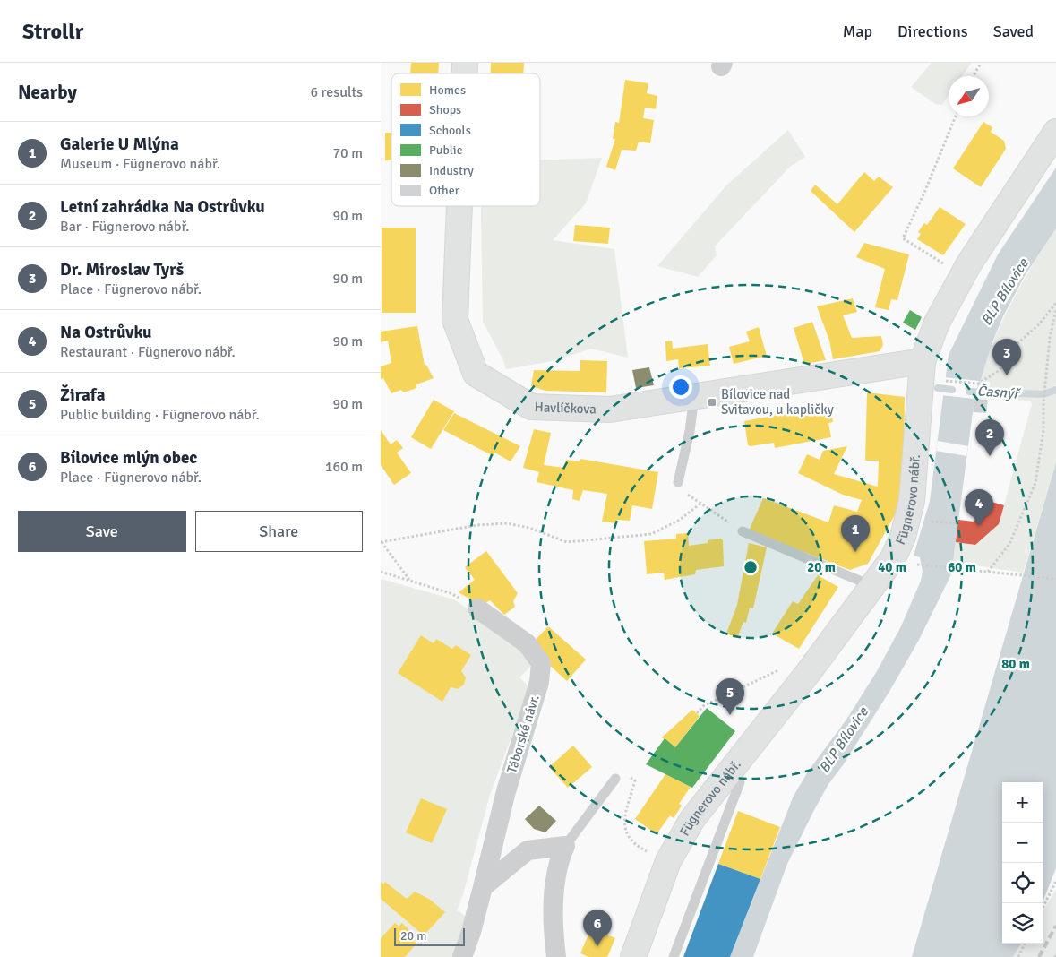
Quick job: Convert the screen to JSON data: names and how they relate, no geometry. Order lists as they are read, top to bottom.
{
  "streets": {
    "main road": ["Havlíčkova", "Fügnerovo nábř."],
    "street": ["Táborské návr."]
  },
  "crossings": [
    ["Havlíčkova", "Fügnerovo nábř."]
  ],
  "water": ["BLP Bílovice", "Časnýř"],
  "places": {
    "transit": ["Bílovice nad Svitavou, u kapličky"]
  },
  "legend": [
    "Homes",
    "Shops",
    "Schools",
    "Public",
    "Industry",
    "Other"
  ],
  "scale_bar": "20 m",
  "north": "bottom left",
  "page": {
    "header": "Strollr",
    "nav": ["Map", "Directions", "Saved"],
    "heading": ["Nearby", "6 results"],
    "list": [
      {
        "mark": "1",
        "name": "Galerie U Mlýna",
        "note": "Museum · Fügnerovo nábř.",
        "value": "70 m"
      },
      {
        "mark": "2",
        "name": "Letní zahrádka Na Ostrůvku",
        "note": "Bar · Fügnerovo nábř.",
        "value": "90 m"
      },
      {
        "mark": "3",
        "name": "Dr. Miroslav Tyrš",
        "note": "Place · Fügnerovo nábř.",
        "value": "90 m"
      },
      {
        "mark": "4",
        "name": "Na Ostrůvku",
        "note": "Restaurant · Fügnerovo nábř.",
        "value": "90 m"
      },
      {
        "mark": "5",
        "name": "Žirafa",
        "note": "Public building · Fügnerovo nábř.",
        "value": "90 m"
      },
      {
        "mark": "6",
        "name": "Bílovice mlýn obec",
        "note": "Place · Fügnerovo nábř.",
        "value": "160 m"
      }
    ],
    "pins": [
      "3",
      "2",
      "4",
      "1",
      "5",
      "6"
    ],
    "buttons": ["Save", "Share"],
    "map_buttons": ["+", "−"],
    "scale": "20 m"
  },
  "rings": [
    "20 m",
    "40 m",
    "60 m",
    "80 m"
  ]
}
